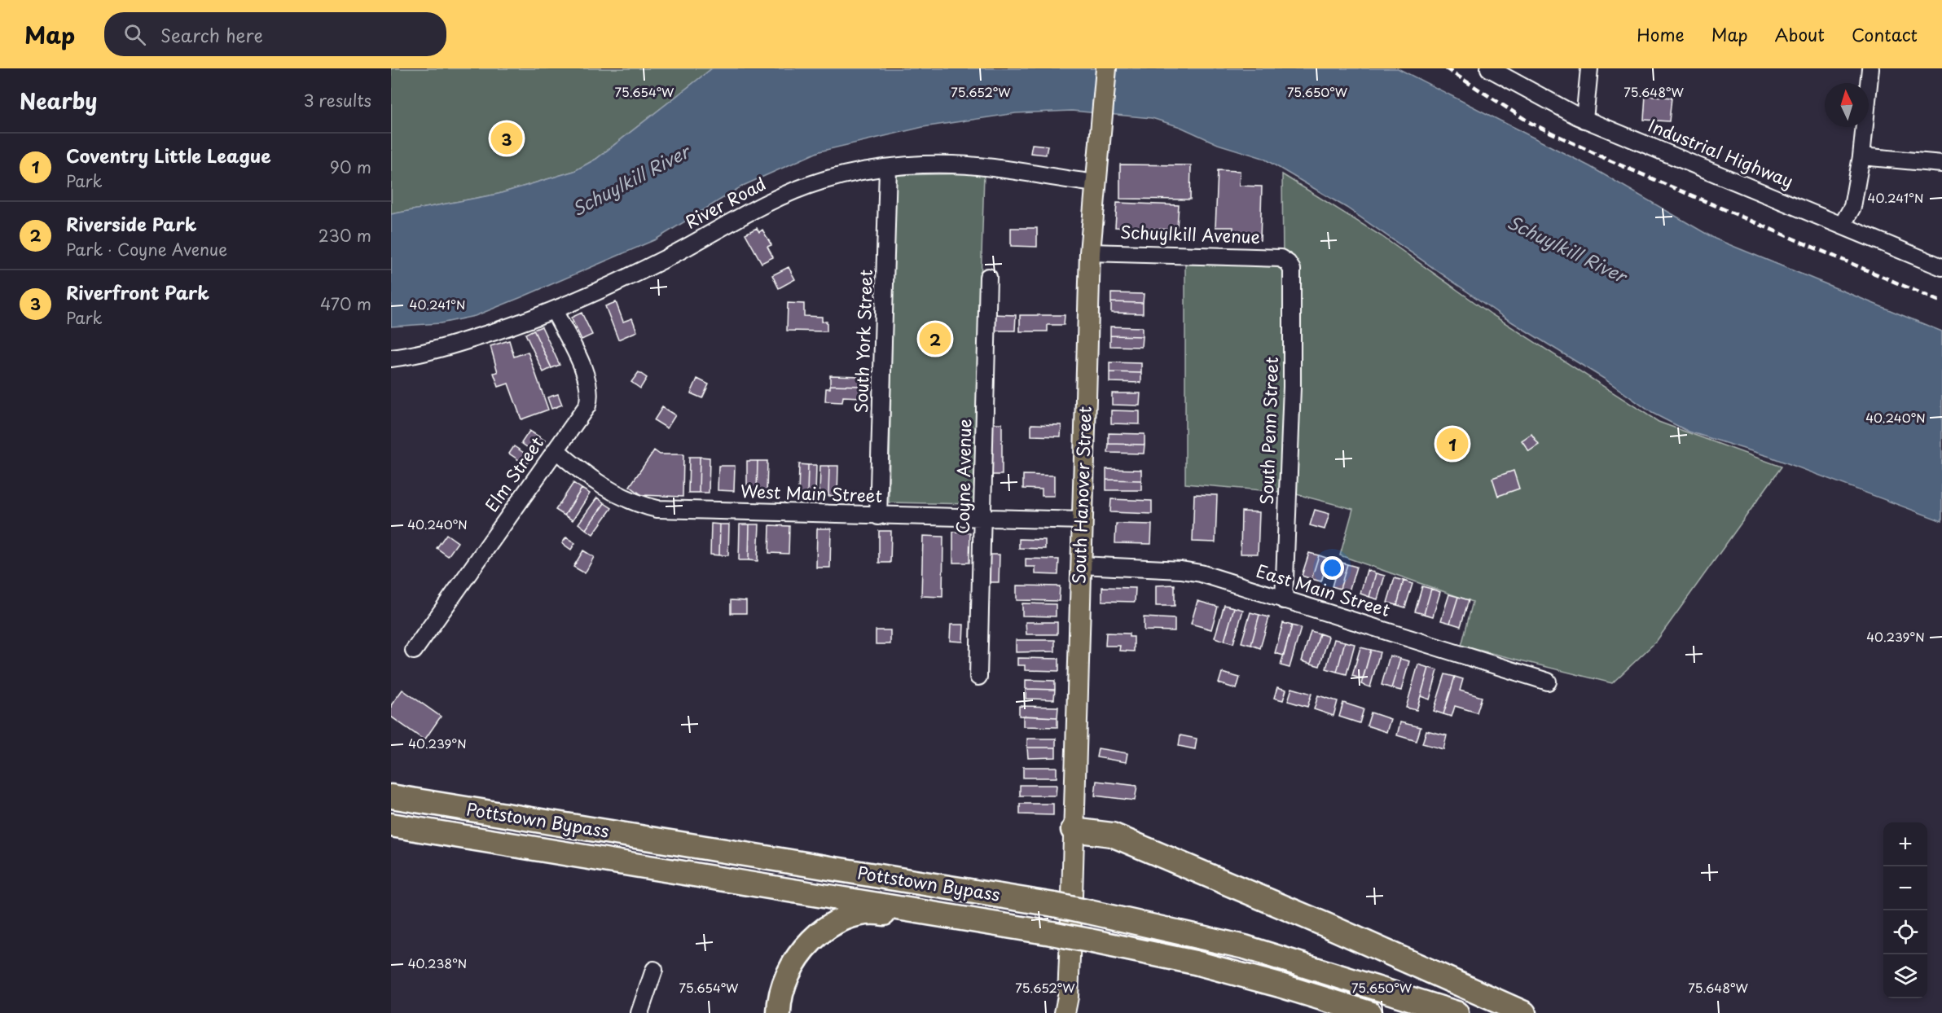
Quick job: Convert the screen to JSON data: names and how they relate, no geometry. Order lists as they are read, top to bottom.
{
  "streets": {
    "highway": ["Pottstown Bypass"],
    "main road": ["South Hanover Street"],
    "street": [
      "Industrial Highway",
      "River Road",
      "Schuylkill Avenue",
      "South York Street",
      "South Penn Street",
      "Elm Street",
      "Coyne Avenue",
      "West Main Street",
      "East Main Street"
    ]
  },
  "crossings": [
    ["River Road", "South York Street"],
    ["River Road", "Elm Street"],
    ["River Road", "South Hanover Street"],
    ["Schuylkill Avenue", "South Penn Street"],
    ["Schuylkill Avenue", "South Hanover Street"],
    ["South York Street", "West Main Street"],
    ["South Penn Street", "East Main Street"],
    ["Elm Street", "West Main Street"],
    ["Coyne Avenue", "West Main Street"],
    ["West Main Street", "South Hanover Street"],
    ["South Hanover Street", "East Main Street"]
  ],
  "water": ["Schuylkill River"],
  "north": "top",
  "page": {
    "header": "Map",
    "search": "Search here",
    "nav": [
      "Home",
      "Map",
      "About",
      "Contact"
    ],
    "heading": ["Nearby", "3 results"],
    "pins": ["3", "2", "1"],
    "list": [
      {
        "mark": "1",
        "name": "Coventry Little League",
        "note": "Park",
        "value": "90 m"
      },
      {
        "mark": "2",
        "name": "Riverside Park",
        "note": "Park · Coyne Avenue",
        "value": "230 m"
      },
      {
        "mark": "3",
        "name": "Riverfront Park",
        "note": "Park",
        "value": "470 m"
      }
    ],
    "map_buttons": ["+", "−"]
  },
  "coordinates": [
    "75.654°W",
    "75.652°W",
    "75.650°W",
    "75.648°W",
    "40.241°N",
    "40.240°N",
    "40.239°N",
    "40.238°N"
  ]
}
